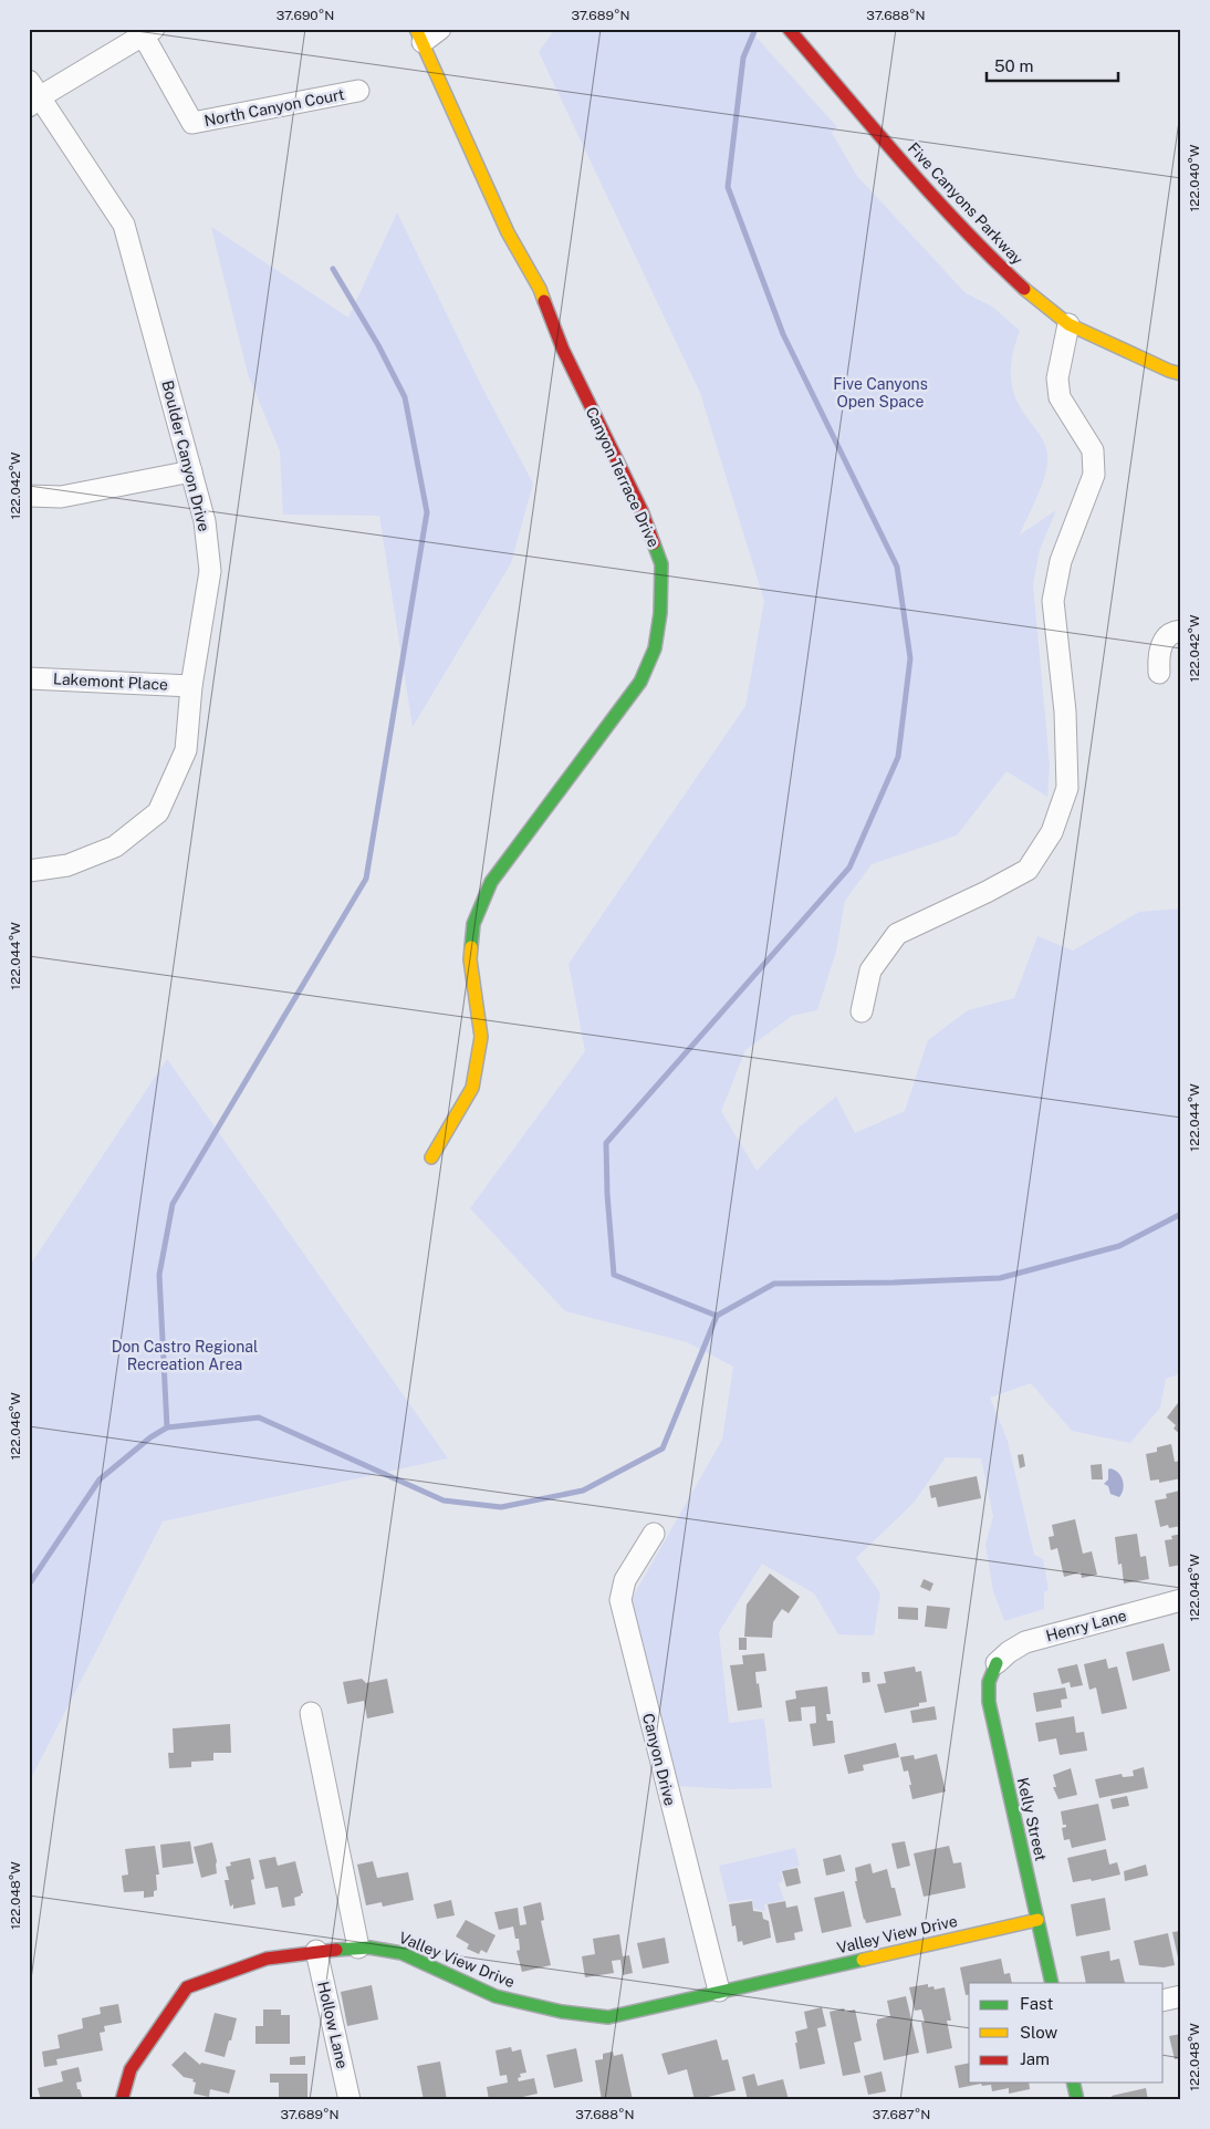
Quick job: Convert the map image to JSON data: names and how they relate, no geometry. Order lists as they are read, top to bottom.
{
  "streets": {
    "street": [
      "North Canyon Court",
      "Five Canyons Parkway",
      "Boulder Canyon Drive",
      "Canyon Terrace Drive",
      "Lakemont Place",
      "Henry Lane",
      "Canyon Drive",
      "Kelly Street",
      "Valley View Drive",
      "Hollow Lane"
    ]
  },
  "crossings": [
    ["Boulder Canyon Drive", "Lakemont Place"],
    ["Henry Lane", "Kelly Street"],
    ["Canyon Drive", "Valley View Drive"],
    ["Kelly Street", "Valley View Drive"],
    ["Valley View Drive", "Hollow Lane"]
  ],
  "parks": ["Five Canyons Open Space", "Don Castro Regional Recreation Area"],
  "legend": ["Fast", "Slow", "Jam"],
  "scale_bar": "50 m",
  "coordinates": [
    "37.690°N",
    "37.689°N",
    "37.688°N",
    "122.040°W",
    "122.042°W",
    "122.044°W",
    "122.046°W",
    "122.048°W",
    "37.687°N"
  ]
}
